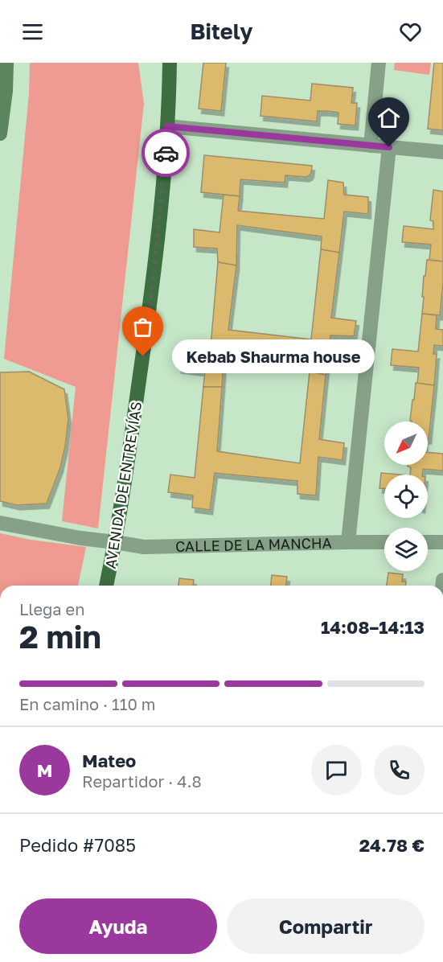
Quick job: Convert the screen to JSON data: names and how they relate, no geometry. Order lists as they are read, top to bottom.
{
  "streets": {
    "main road": ["AVENIDA DE ENTREVÍAS"],
    "street": ["CALLE DE LA MANCHA"]
  },
  "crossings": [
    ["AVENIDA DE ENTREVÍAS", "CALLE DE LA MANCHA"]
  ],
  "places": ["Kebab Shaurma house"],
  "north": "bottom left",
  "page": {
    "header": "Bitely",
    "bubble": "Kebab Shaurma house",
    "heading": ["2 min", "Llega en", "14:08–14:13"],
    "panel": [
      "Mateo",
      "Repartidor · 4.8",
      "Pedido #7085",
      "24.78 €"
    ],
    "bar": "En camino · 110 m",
    "round": "M",
    "buttons": ["Ayuda", "Compartir"]
  }
}
